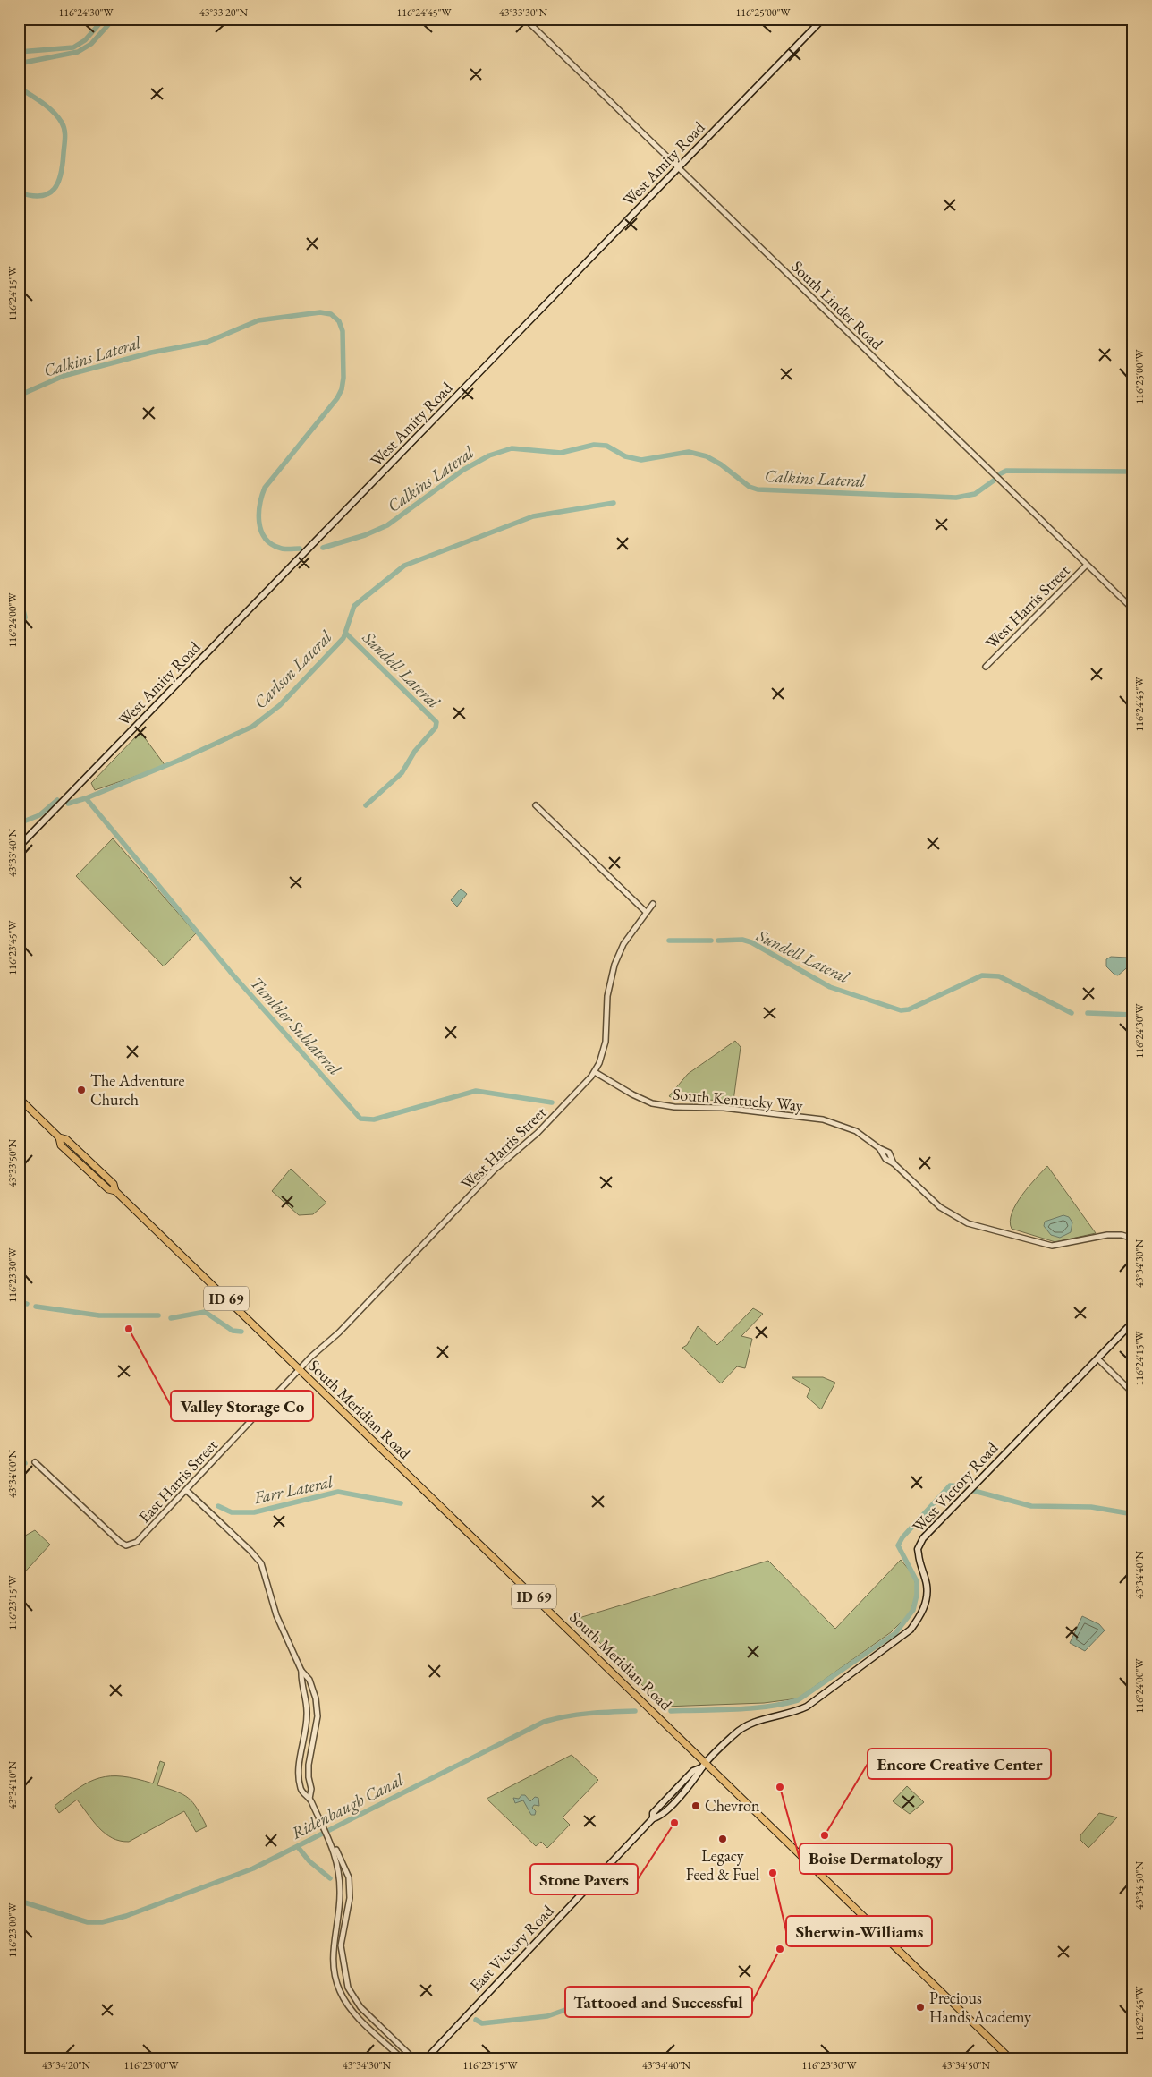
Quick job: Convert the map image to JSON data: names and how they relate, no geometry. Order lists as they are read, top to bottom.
{
  "streets": {
    "main road": [
      "West Amity Road",
      "ID 69",
      "South Meridian Road",
      "West Victory Road",
      "East Victory Road"
    ],
    "street": [
      "South Linder Road",
      "West Harris Street",
      "South Kentucky Way",
      "East Harris Street"
    ]
  },
  "crossings": [
    ["West Amity Road", "South Linder Road"],
    ["South Linder Road", "West Harris Street"],
    ["West Harris Street", "South Kentucky Way"],
    ["West Harris Street", "South Meridian Road"],
    ["West Harris Street", "East Harris Street"],
    ["South Meridian Road", "East Harris Street"],
    ["South Meridian Road", "West Victory Road"],
    ["South Meridian Road", "East Victory Road"],
    ["West Victory Road", "East Victory Road"]
  ],
  "water": [
    "Calkins Lateral",
    "Carlson Lateral",
    "Sundell Lateral",
    "Tumbler Sublateral",
    "Farr Lateral",
    "Ridenbaugh Canal"
  ],
  "places": [
    "The Adventure Church",
    "Valley Storage Co",
    "Boise Dermatology",
    "Chevron",
    "Stone Pavers",
    "Encore Creative Center",
    "Legacy Feed & Fuel",
    "Sherwin-Williams",
    "Tattooed and Successful",
    "Precious Hands Academy"
  ],
  "coordinates": [
    "116°24'30\"W",
    "43°33'20\"N",
    "116°24'45\"W",
    "43°33'30\"N",
    "116°25'00\"W",
    "116°24'15\"W",
    "116°24'00\"W",
    "43°33'40\"N",
    "116°23'45\"W",
    "43°33'50\"N",
    "43°34'30\"N",
    "116°23'30\"W",
    "43°34'00\"N",
    "43°34'40\"N",
    "116°23'15\"W",
    "43°34'10\"N",
    "43°34'50\"N",
    "116°23'00\"W",
    "43°34'20\"N"
  ]
}
